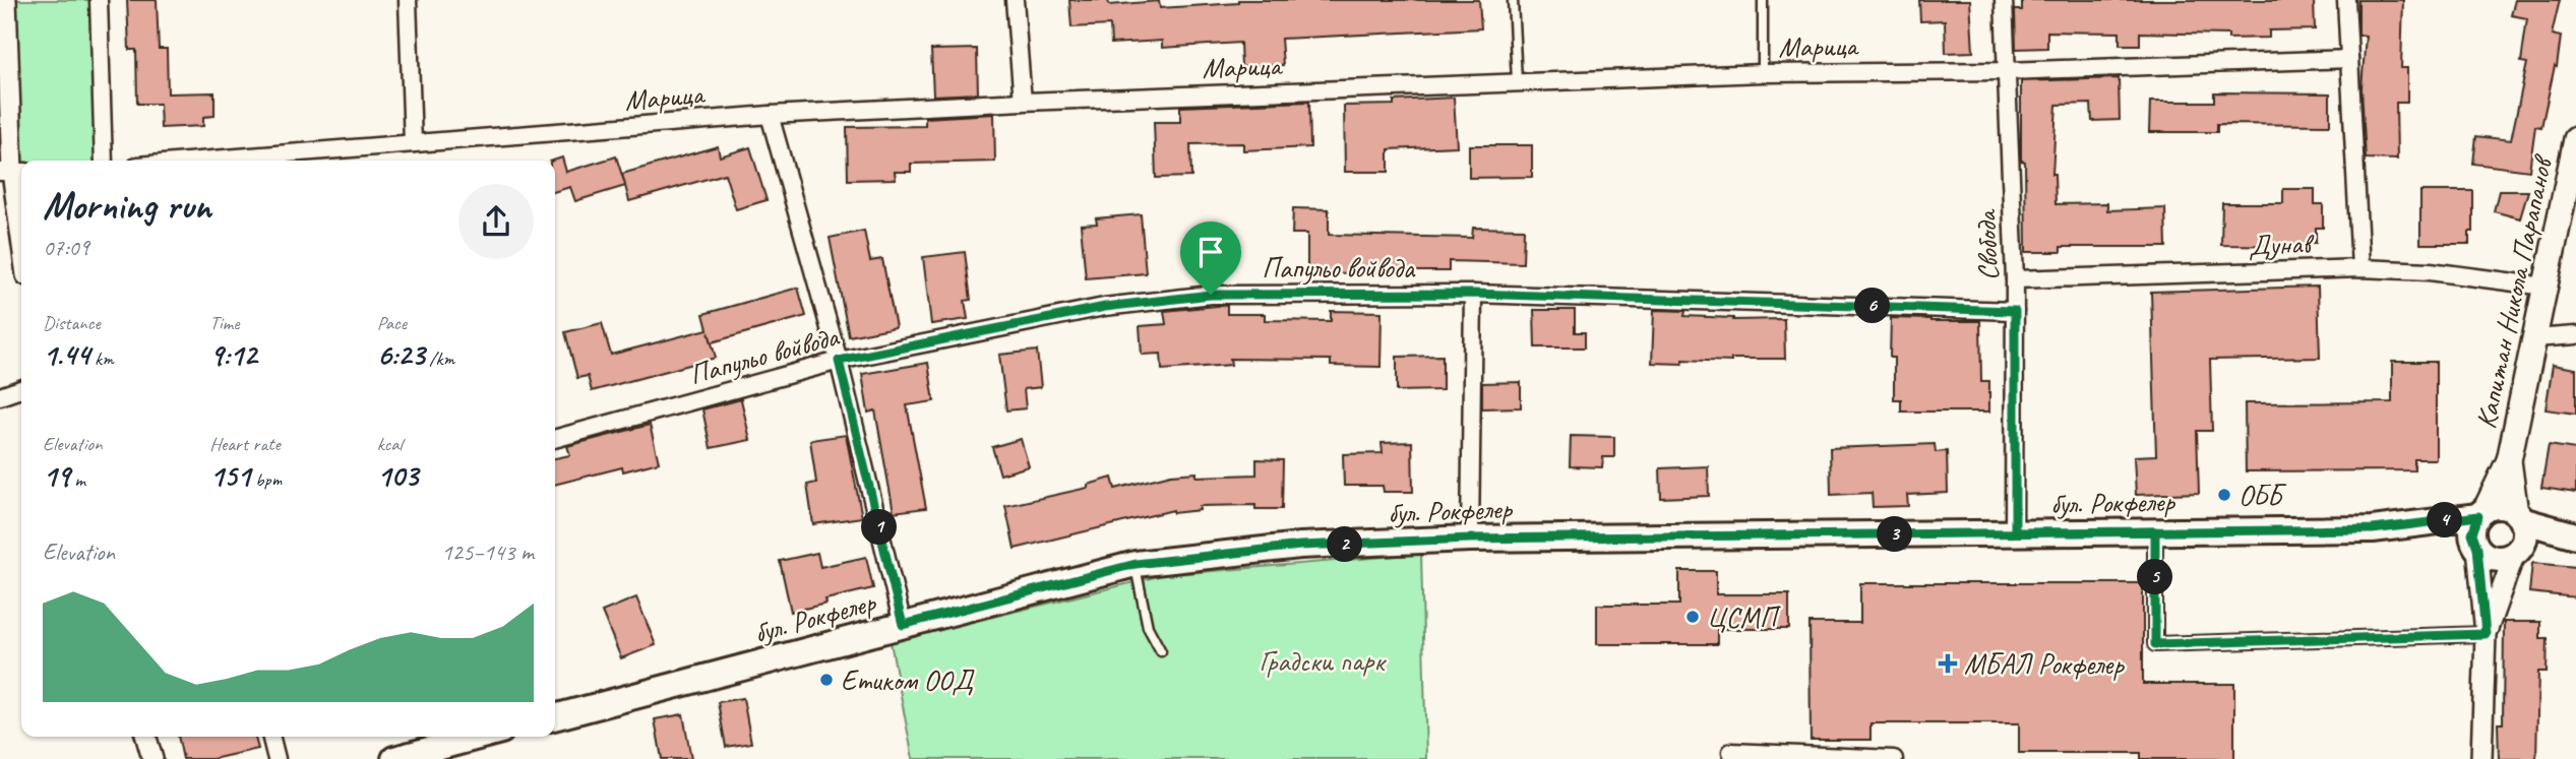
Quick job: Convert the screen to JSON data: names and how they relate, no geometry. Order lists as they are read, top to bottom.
{
  "streets": {
    "main road": ["Капитан Никола Парапанов", "бул. Рокфелер"],
    "street": [
      "Марица",
      "Дунав",
      "Свобода",
      "Папульо войвода"
    ]
  },
  "crossings": [
    ["Марица", "Свобода"],
    ["Дунав", "Свобода"],
    ["Дунав", "Капитан Никола Парапанов"],
    ["Свобода", "Папульо войвода"],
    ["Свобода", "бул. Рокфелер"],
    ["Капитан Никола Парапанов", "бул. Рокфелер"]
  ],
  "parks": ["Градски парк"],
  "places": {
    "other": ["ОББ", "ЦСМП", "Етиком ООД"],
    "health": ["МБАЛ Рокфелер"]
  },
  "page": {
    "heading": ["Morning run", "07:09"],
    "stats": [
      ["Distance", "1.44 km"],
      ["Time", "9:12"],
      ["Pace", "6:23 /km"],
      ["Elevation", "19 m"],
      ["Heart rate", "151 bpm"],
      ["kcal", "103"]
    ],
    "pins": [
      "6",
      "4",
      "1",
      "3",
      "2",
      "5"
    ],
    "chart": ["Elevation", "125–143 m"]
  }
}
